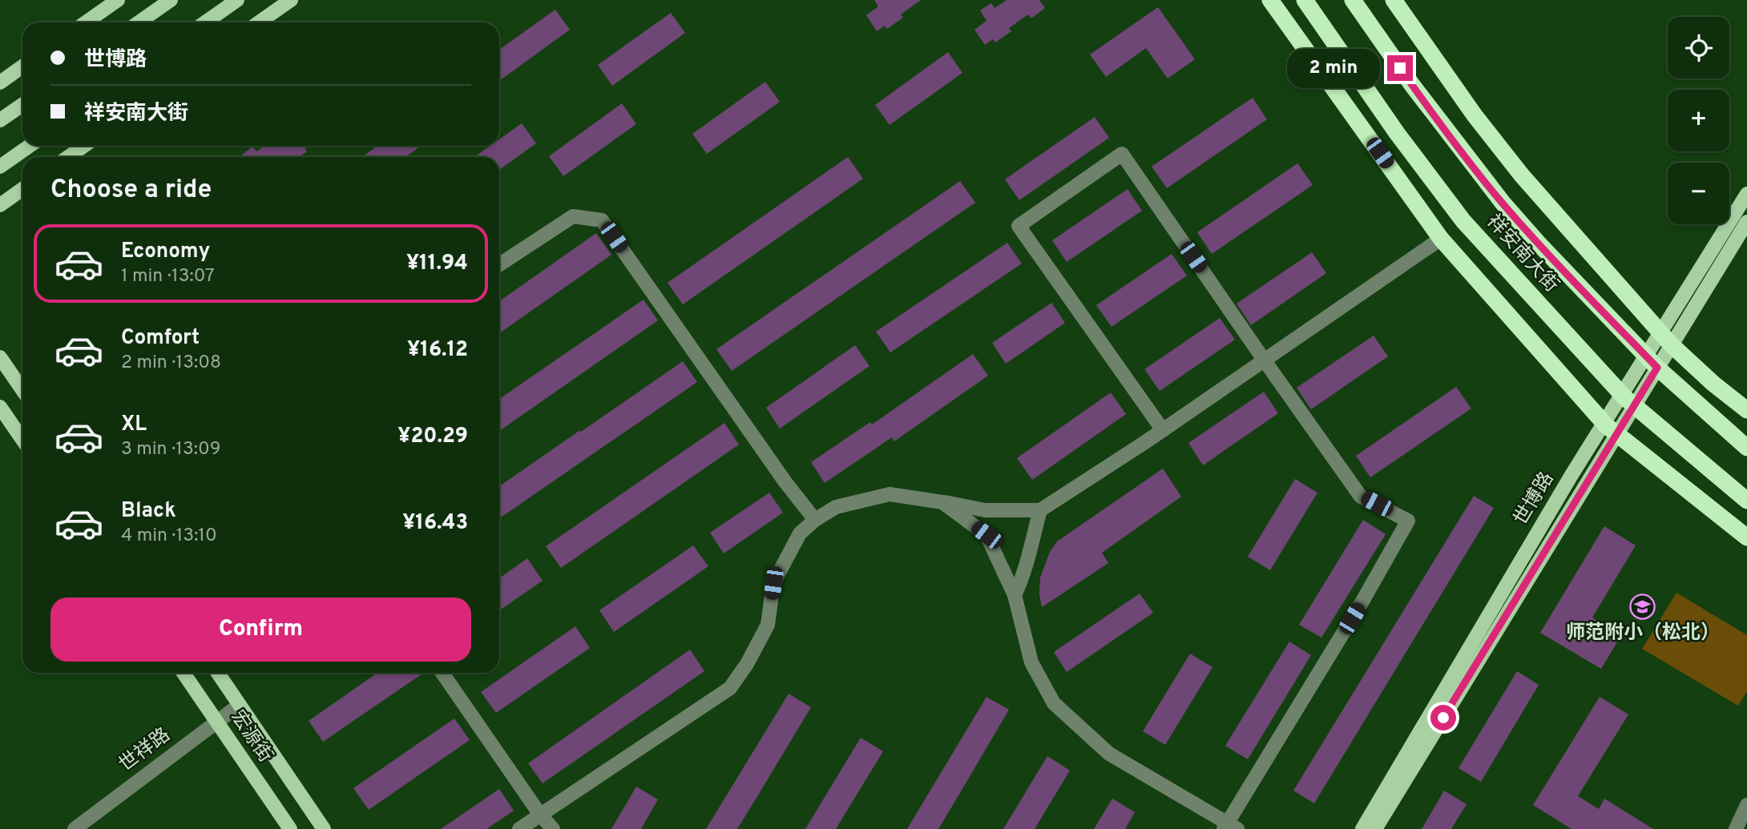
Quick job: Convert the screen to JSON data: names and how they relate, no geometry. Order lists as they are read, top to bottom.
{
  "streets": {
    "highway": ["祥安南大街"],
    "main road": ["世博路", "宏源街"],
    "street": ["世祥路"]
  },
  "crossings": [
    ["祥安南大街", "世博路"],
    ["宏源街", "世祥路"]
  ],
  "places": {
    "school or university": ["师范附小（松北）"]
  },
  "page": {
    "map_buttons": ["+", "−"],
    "banner": ["世博路", "祥安南大街"],
    "bubble": "2 min",
    "heading": "Choose a ride",
    "list": [
      {
        "name": "Economy",
        "note": "1 min · 13:07",
        "value": "¥11.94"
      },
      {
        "name": "Comfort",
        "note": "2 min · 13:08",
        "value": "¥16.12"
      },
      {
        "name": "XL",
        "note": "3 min · 13:09",
        "value": "¥20.29"
      },
      {
        "name": "Black",
        "note": "4 min · 13:10",
        "value": "¥16.43"
      }
    ],
    "buttons": "Confirm"
  }
}
